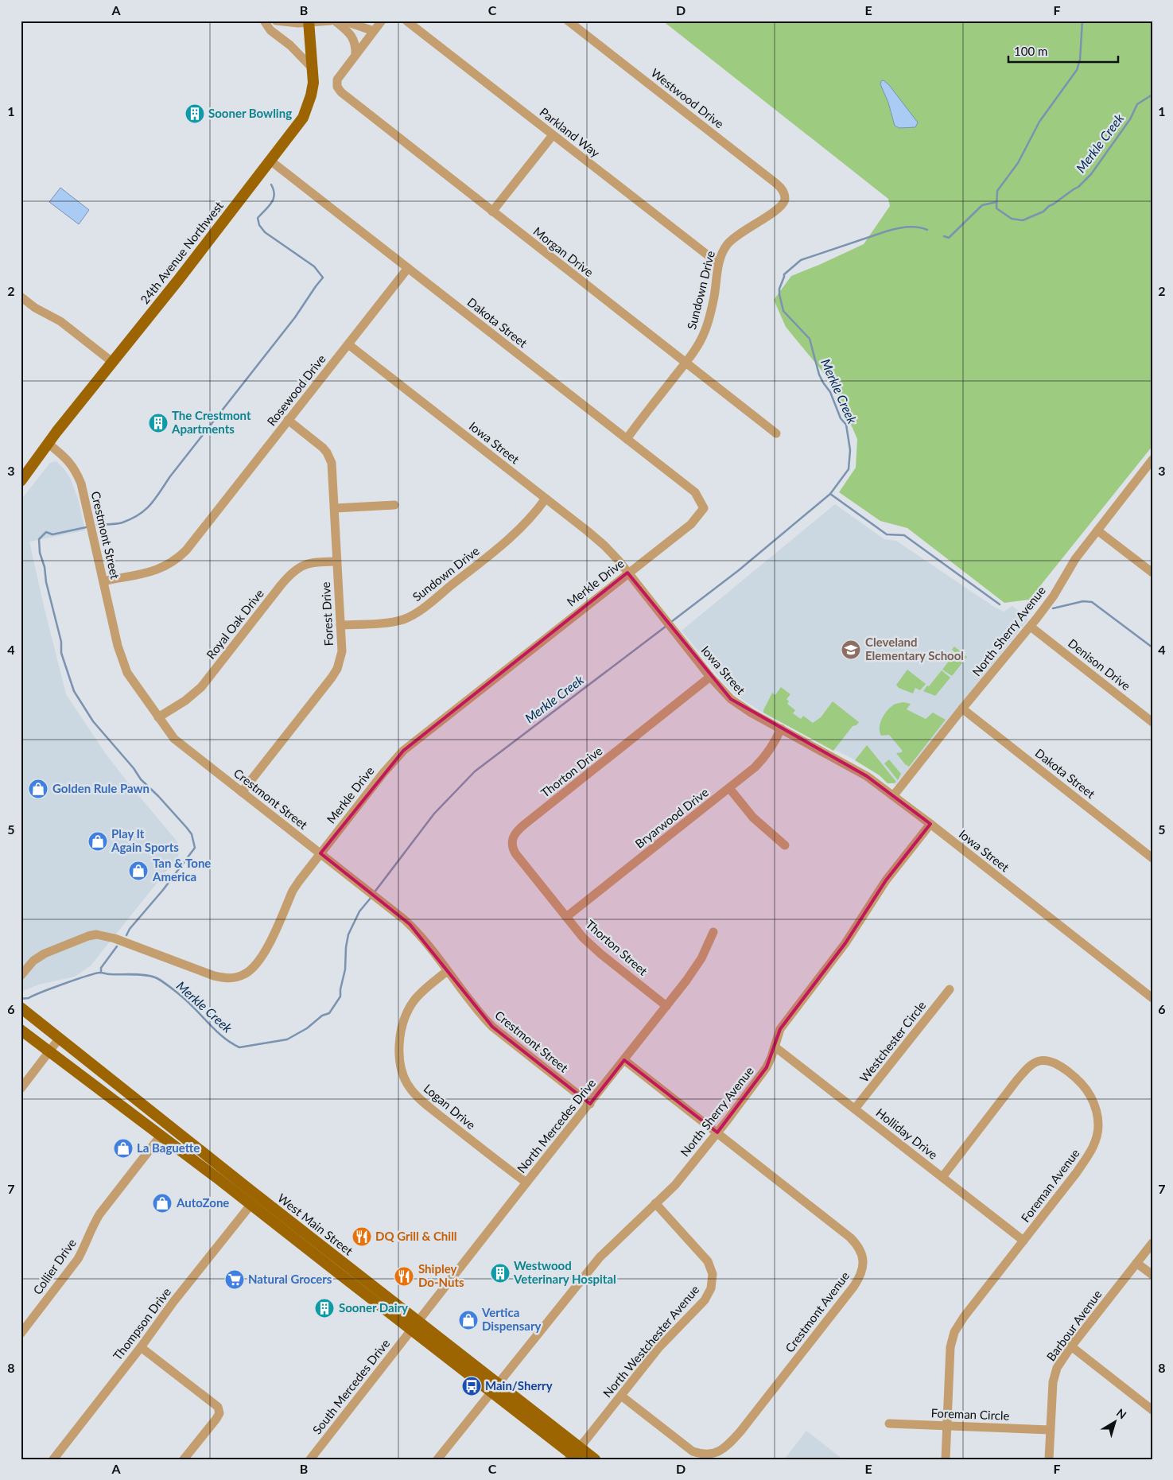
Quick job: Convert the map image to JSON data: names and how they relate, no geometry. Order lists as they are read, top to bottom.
{
  "streets": {
    "main road": ["24th Avenue Northwest", "West Main Street"],
    "street": [
      "Westwood Drive",
      "Parkland Way",
      "Morgan Drive",
      "Sundown Drive",
      "Dakota Street",
      "Rosewood Drive",
      "Iowa Street",
      "Crestmont Street",
      "Merkle Drive",
      "Forest Drive",
      "Royal Oak Drive",
      "North Sherry Avenue",
      "Denison Drive",
      "Thorton Drive",
      "Bryarwood Drive",
      "Thorton Street",
      "Westchester Circle",
      "Logan Drive",
      "North Mercedes Drive",
      "Holliday Drive",
      "Foreman Avenue",
      "Collier Drive",
      "Crestmont Avenue",
      "Thompson Drive",
      "Barbour Avenue",
      "North Westchester Avenue",
      "South Mercedes Drive",
      "Foreman Circle"
    ]
  },
  "crossings": [
    ["Westwood Drive", "Sundown Drive"],
    ["Parkland Way", "Sundown Drive"],
    ["Morgan Drive", "Sundown Drive"],
    ["24th Avenue Northwest", "Dakota Street"],
    ["24th Avenue Northwest", "Crestmont Street"],
    ["Sundown Drive", "Dakota Street"],
    ["Sundown Drive", "Iowa Street"],
    ["Sundown Drive", "Forest Drive"],
    ["Dakota Street", "Rosewood Drive"],
    ["Dakota Street", "Merkle Drive"],
    ["Dakota Street", "North Sherry Avenue"],
    ["Rosewood Drive", "Iowa Street"],
    ["Rosewood Drive", "Crestmont Street"],
    ["Rosewood Drive", "Forest Drive"],
    ["Iowa Street", "Merkle Drive"],
    ["Iowa Street", "North Sherry Avenue"],
    ["Iowa Street", "Thorton Drive"],
    ["Iowa Street", "Bryarwood Drive"],
    ["Crestmont Street", "Merkle Drive"],
    ["Crestmont Street", "Forest Drive"],
    ["Crestmont Street", "Royal Oak Drive"],
    ["Crestmont Street", "Logan Drive"],
    ["Crestmont Street", "North Mercedes Drive"],
    ["Forest Drive", "Royal Oak Drive"],
    ["North Sherry Avenue", "Denison Drive"],
    ["North Sherry Avenue", "Holliday Drive"],
    ["North Sherry Avenue", "West Main Street"],
    ["North Sherry Avenue", "Crestmont Avenue"],
    ["North Sherry Avenue", "North Westchester Avenue"],
    ["Thorton Drive", "Thorton Street"],
    ["Bryarwood Drive", "Thorton Street"],
    ["Thorton Street", "North Mercedes Drive"],
    ["Westchester Circle", "Holliday Drive"],
    ["Logan Drive", "North Mercedes Drive"],
    ["North Mercedes Drive", "West Main Street"],
    ["North Mercedes Drive", "Crestmont Avenue"],
    ["North Mercedes Drive", "South Mercedes Drive"],
    ["Holliday Drive", "Foreman Avenue"],
    ["Foreman Avenue", "Foreman Circle"],
    ["West Main Street", "Collier Drive"],
    ["West Main Street", "Thompson Drive"],
    ["West Main Street", "North Westchester Avenue"],
    ["West Main Street", "South Mercedes Drive"],
    ["Crestmont Avenue", "North Westchester Avenue"],
    ["Barbour Avenue", "Foreman Circle"]
  ],
  "water": ["Merkle Creek"],
  "places": {
    "building": [
      "Sooner Bowling",
      "The Crestmont Apartments",
      "Westwood Veterinary Hospital",
      "Sooner Dairy"
    ],
    "school or university": ["Cleveland Elementary School"],
    "shop": [
      "Golden Rule Pawn",
      "Play It Again Sports",
      "Tan & Tone America",
      "La Baguette",
      "AutoZone",
      "Vertica Dispensary"
    ],
    "restaurant": ["DQ Grill & Chill", "Shipley Do-Nuts"],
    "supermarket": ["Natural Grocers"],
    "bus stop": ["Main/Sherry"]
  },
  "scale_bar": "100 m",
  "north": "top right",
  "grid": {
    "columns": [
      "A",
      "B",
      "C",
      "D",
      "E",
      "F"
    ],
    "rows": [
      "1",
      "2",
      "3",
      "4",
      "5",
      "6",
      "7",
      "8"
    ]
  }
}
